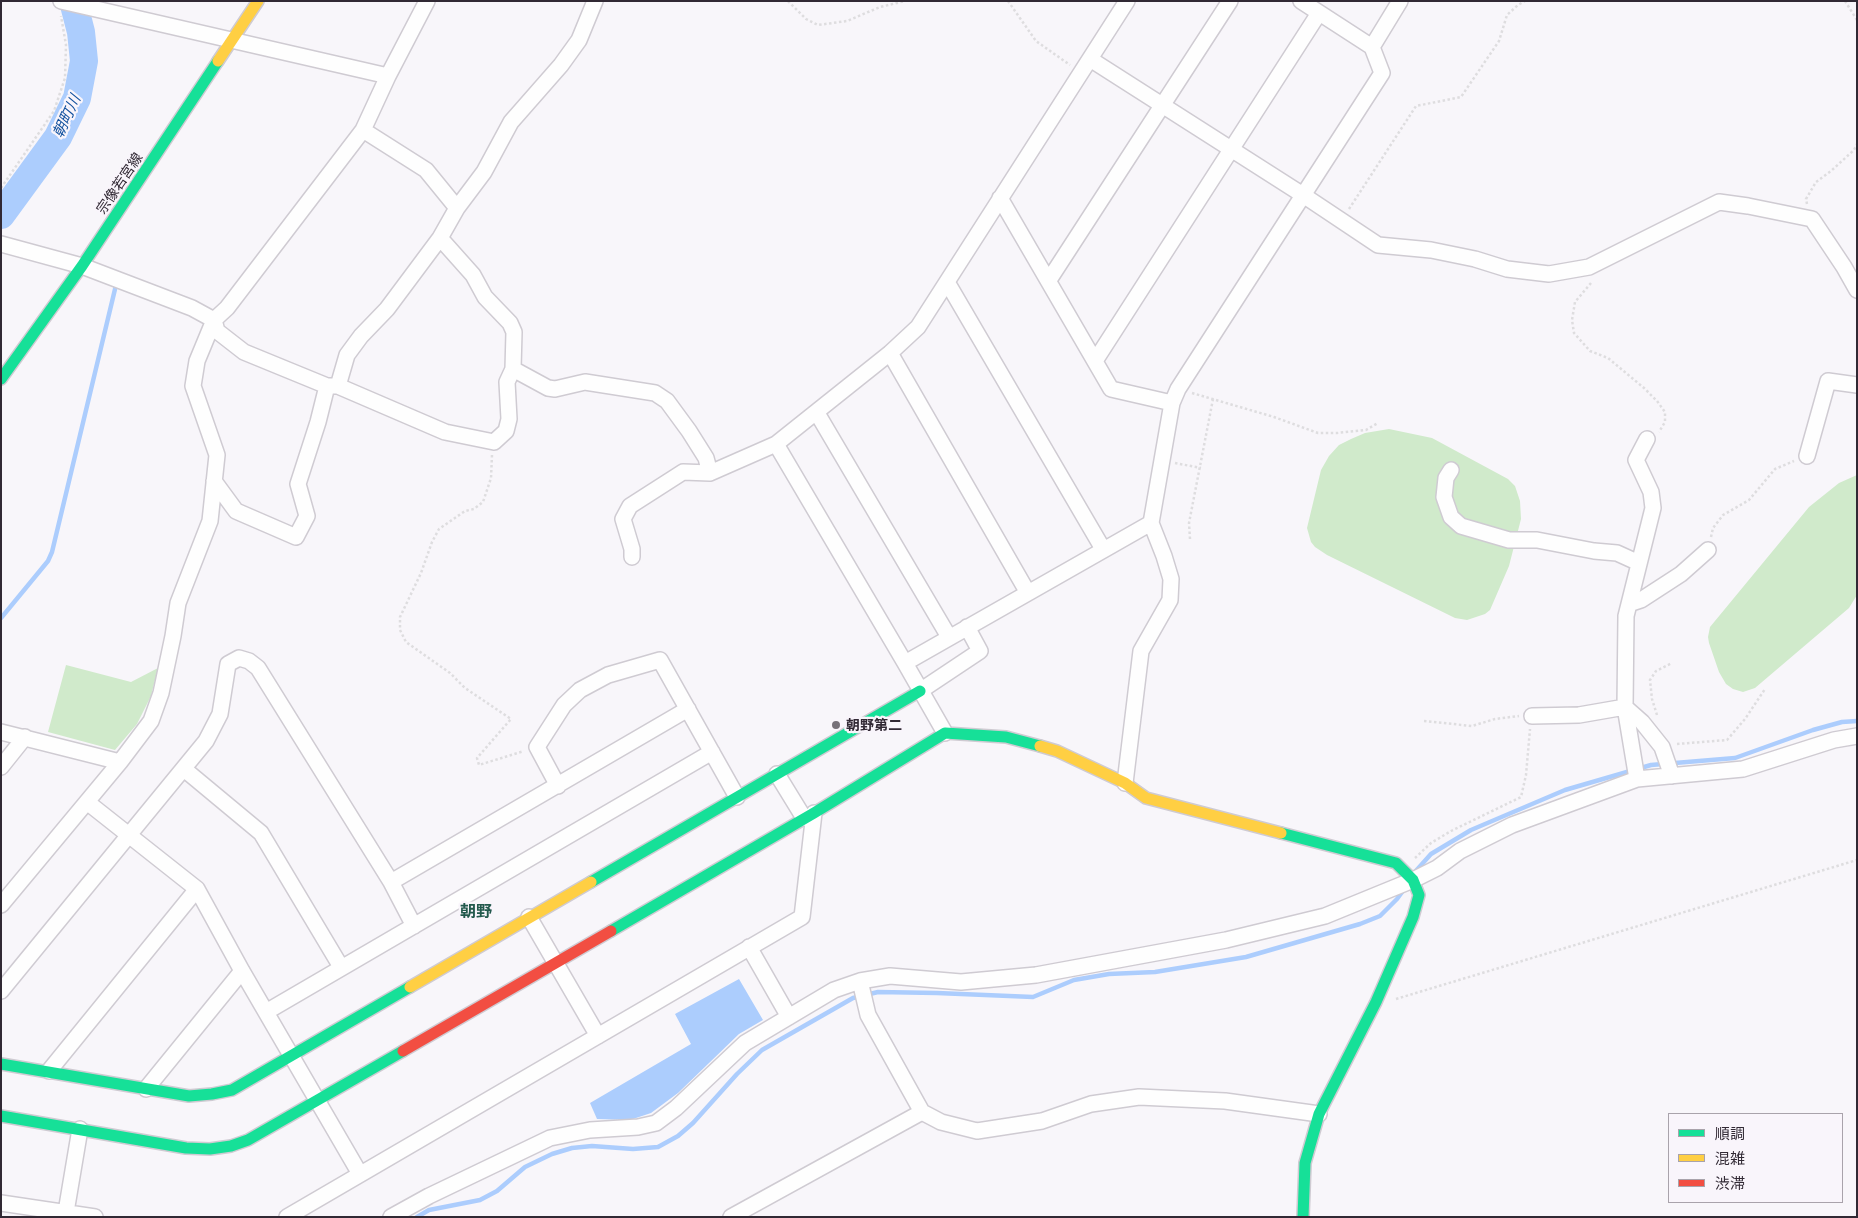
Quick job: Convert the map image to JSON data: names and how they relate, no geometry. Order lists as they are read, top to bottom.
{
  "streets": {
    "street": ["宗像若宮線"]
  },
  "districts": ["朝野"],
  "water": ["朝町川"],
  "places": ["朝野第二"],
  "legend": ["順調", "混雑", "渋滞"]
}
